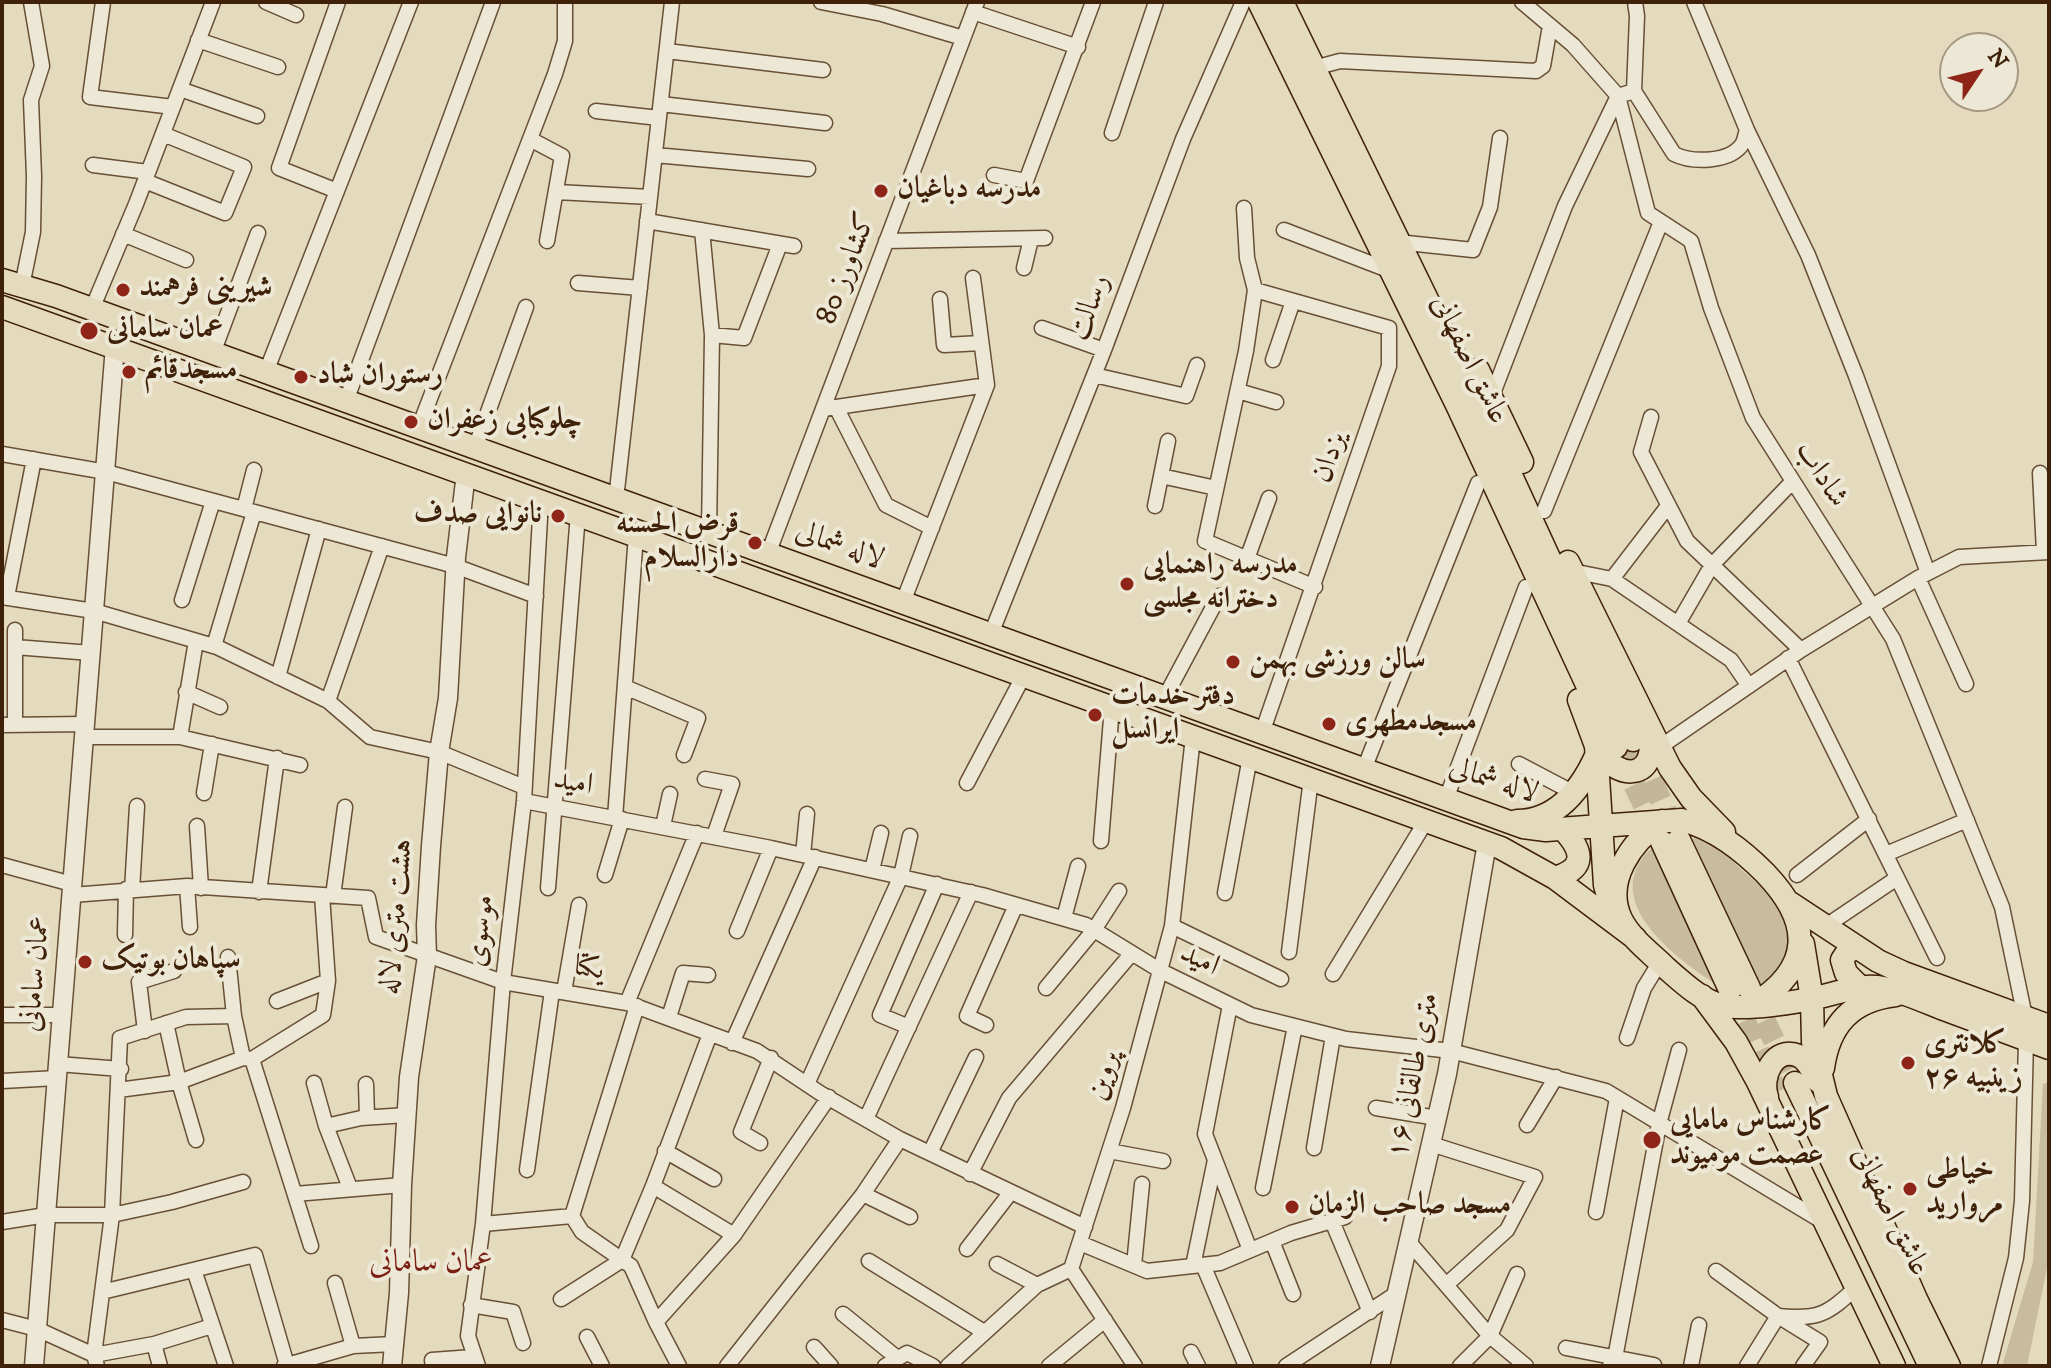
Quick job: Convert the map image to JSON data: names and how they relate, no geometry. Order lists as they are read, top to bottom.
{
  "streets": {
    "main road": ["عاشق اصفهانی", "لاله شمالی"],
    "street": [
      "کشاورز 80",
      "رسالت",
      "یزدان",
      "شاداب",
      "امید",
      "هشت متری لاله",
      "موسوی",
      "یکتا",
      "عمان سامانی",
      "پروین",
      "۱۶ متری طالقانی"
    ]
  },
  "crossings": [
    ["کشاورز 80", "لاله شمالی"],
    ["رسالت", "لاله شمالی"],
    ["یزدان", "لاله شمالی"],
    ["لاله شمالی", "هشت متری لاله"],
    ["لاله شمالی", "موسوی"],
    ["لاله شمالی", "عمان سامانی"],
    ["لاله شمالی", "پروین"],
    ["لاله شمالی", "۱۶ متری طالقانی"],
    ["امید", "هشت متری لاله"],
    ["امید", "موسوی"],
    ["امید", "عمان سامانی"],
    ["امید", "پروین"],
    ["امید", "۱۶ متری طالقانی"],
    ["هشت متری لاله", "یکتا"],
    ["موسوی", "یکتا"],
    ["یکتا", "عمان سامانی"],
    ["یکتا", "پروین"]
  ],
  "districts": ["عمان سامانی"],
  "places": [
    "مدرسه دباغیان",
    "شیرینی فرهمند",
    "عمان سامانی",
    "مسجدقائم",
    "رستوران شاد",
    "چلوکبابی زعفران",
    "نانوایی صدف",
    "قرض الحسنه دارالسلام",
    "مدرسه راهنمایی دخترانه مجلسی",
    "سالن ورزشی بهمن",
    "دفتر خدمات ایرانسل",
    "مسجدمطهری",
    "سپاهان بوتیک",
    "کلانتری ۲۶ زینبیه",
    "کارشناس مامایی عصمت مومیوند",
    "خیاطی مروارید",
    "مسجد صاحب الزمان"
  ],
  "north": "top right"
}
